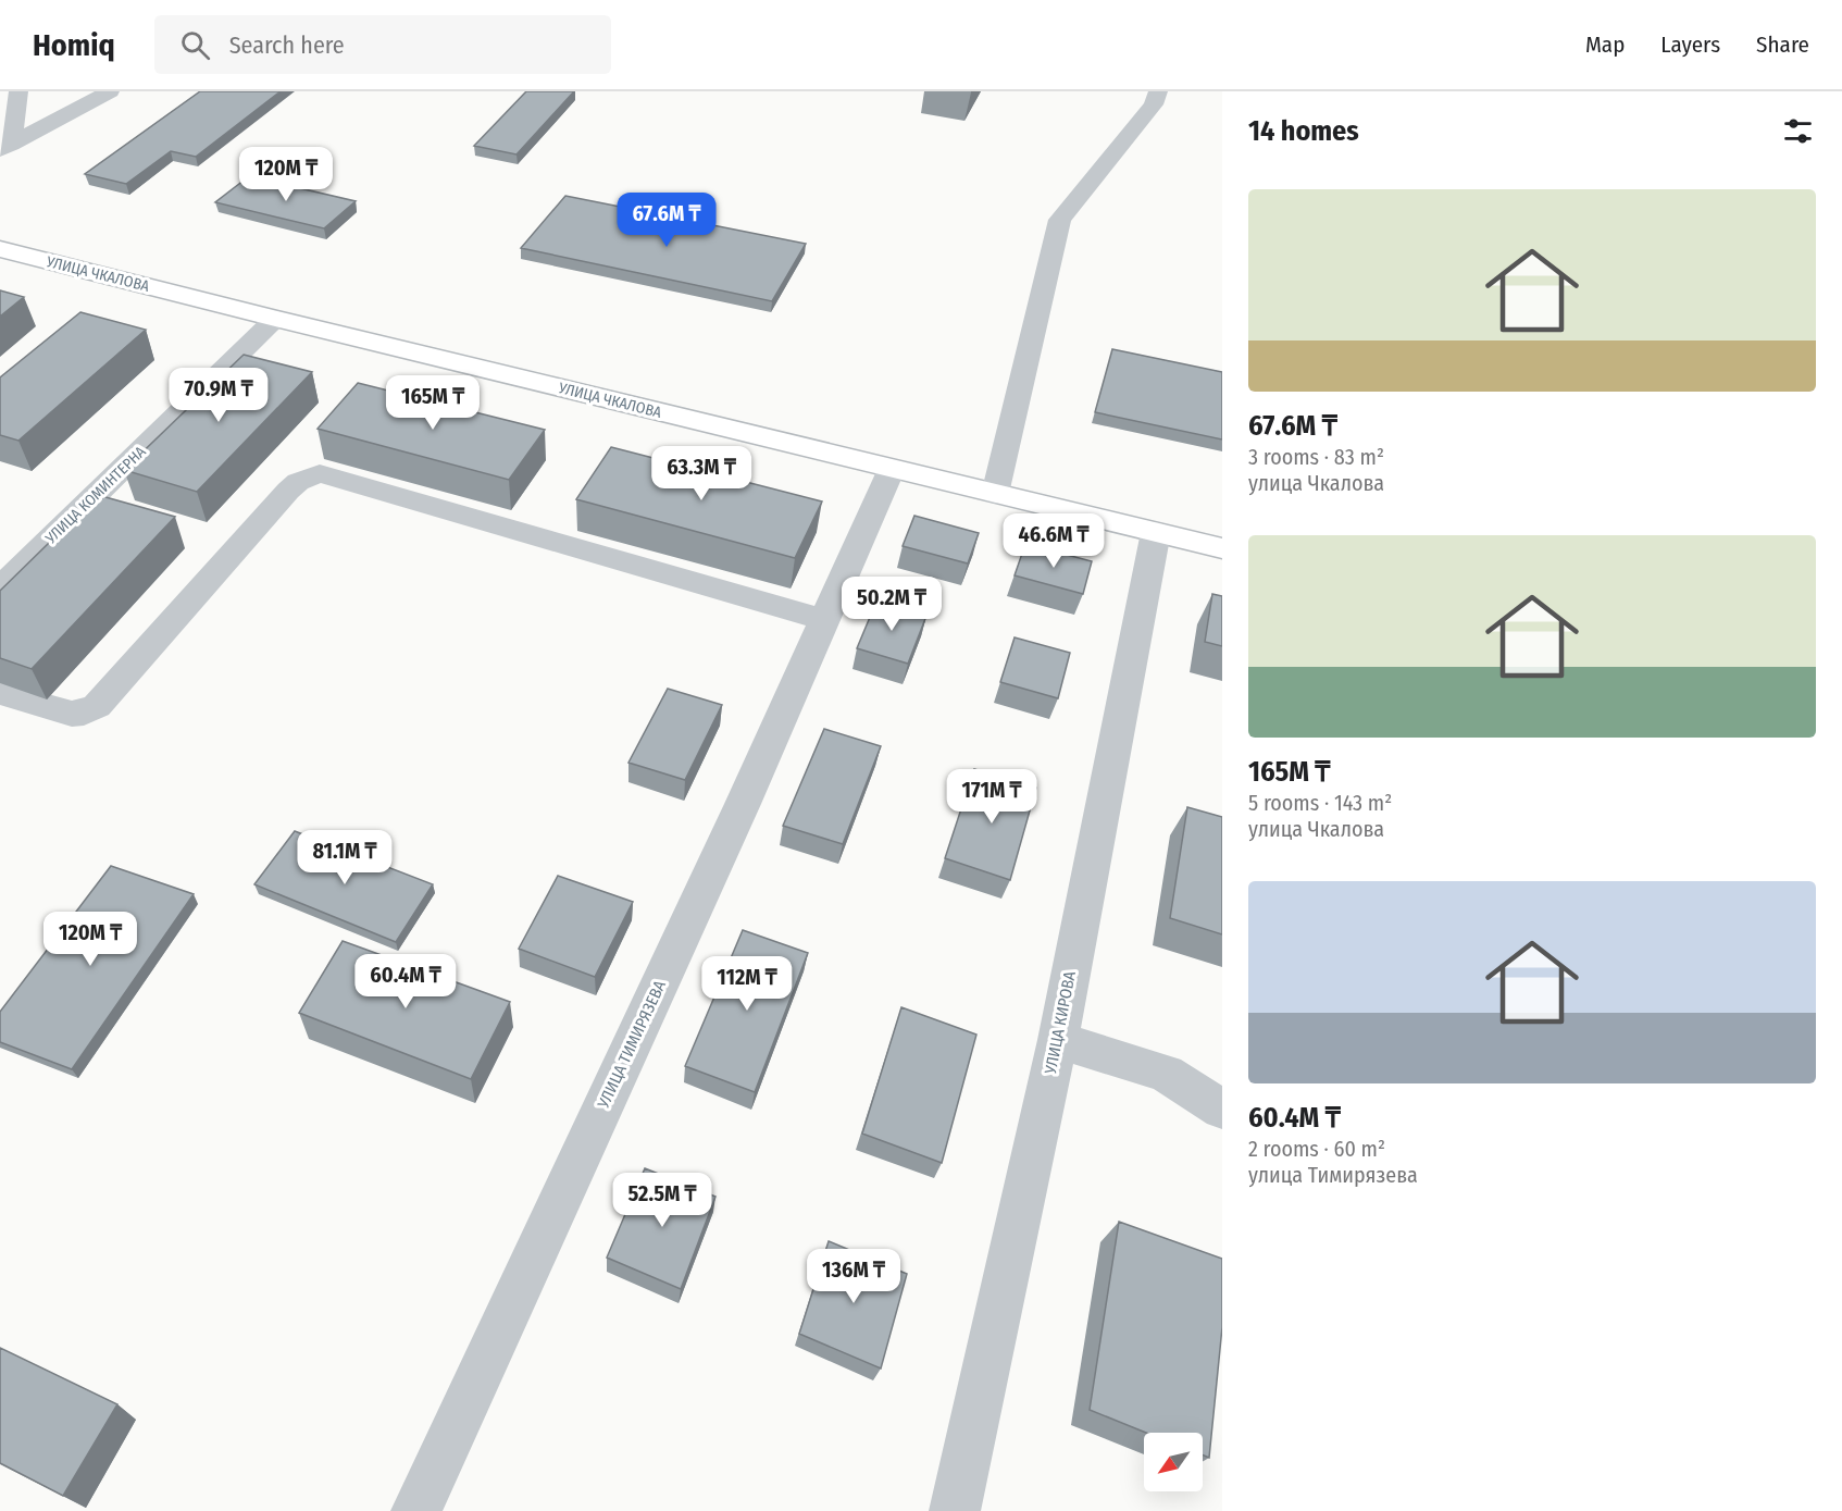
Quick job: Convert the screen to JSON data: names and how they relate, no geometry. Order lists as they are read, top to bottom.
{
  "streets": {
    "main road": ["УЛИЦА ЧКАЛОВА"],
    "street": ["УЛИЦА КОМИНТЕРНА", "УЛИЦА КИРОВА", "УЛИЦА ТИМИРЯЗЕВА"]
  },
  "crossings": [
    ["УЛИЦА ЧКАЛОВА", "УЛИЦА КОМИНТЕРНА"],
    ["УЛИЦА ЧКАЛОВА", "УЛИЦА КИРОВА"],
    ["УЛИЦА ЧКАЛОВА", "УЛИЦА ТИМИРЯЗЕВА"]
  ],
  "north": "bottom left",
  "page": {
    "header": "Homiq",
    "search": "Search here",
    "nav": ["Map", "Layers", "Share"],
    "heading": "14 homes",
    "price": [
      "120M ₸",
      "67.6M ₸",
      "70.9M ₸",
      "165M ₸",
      "63.3M ₸",
      "46.6M ₸",
      "50.2M ₸",
      "171M ₸",
      "81.1M ₸",
      "120M ₸",
      "60.4M ₸",
      "112M ₸",
      "52.5M ₸",
      "136M ₸"
    ],
    "list": [
      {
        "name": "67.6M ₸",
        "note": "3 rooms · 83 m² · улица Чкалова"
      },
      {
        "name": "165M ₸",
        "note": "5 rooms · 143 m² · улица Чкалова"
      },
      {
        "name": "60.4M ₸",
        "note": "2 rooms · 60 m² · улица Тимирязева"
      }
    ]
  }
}
